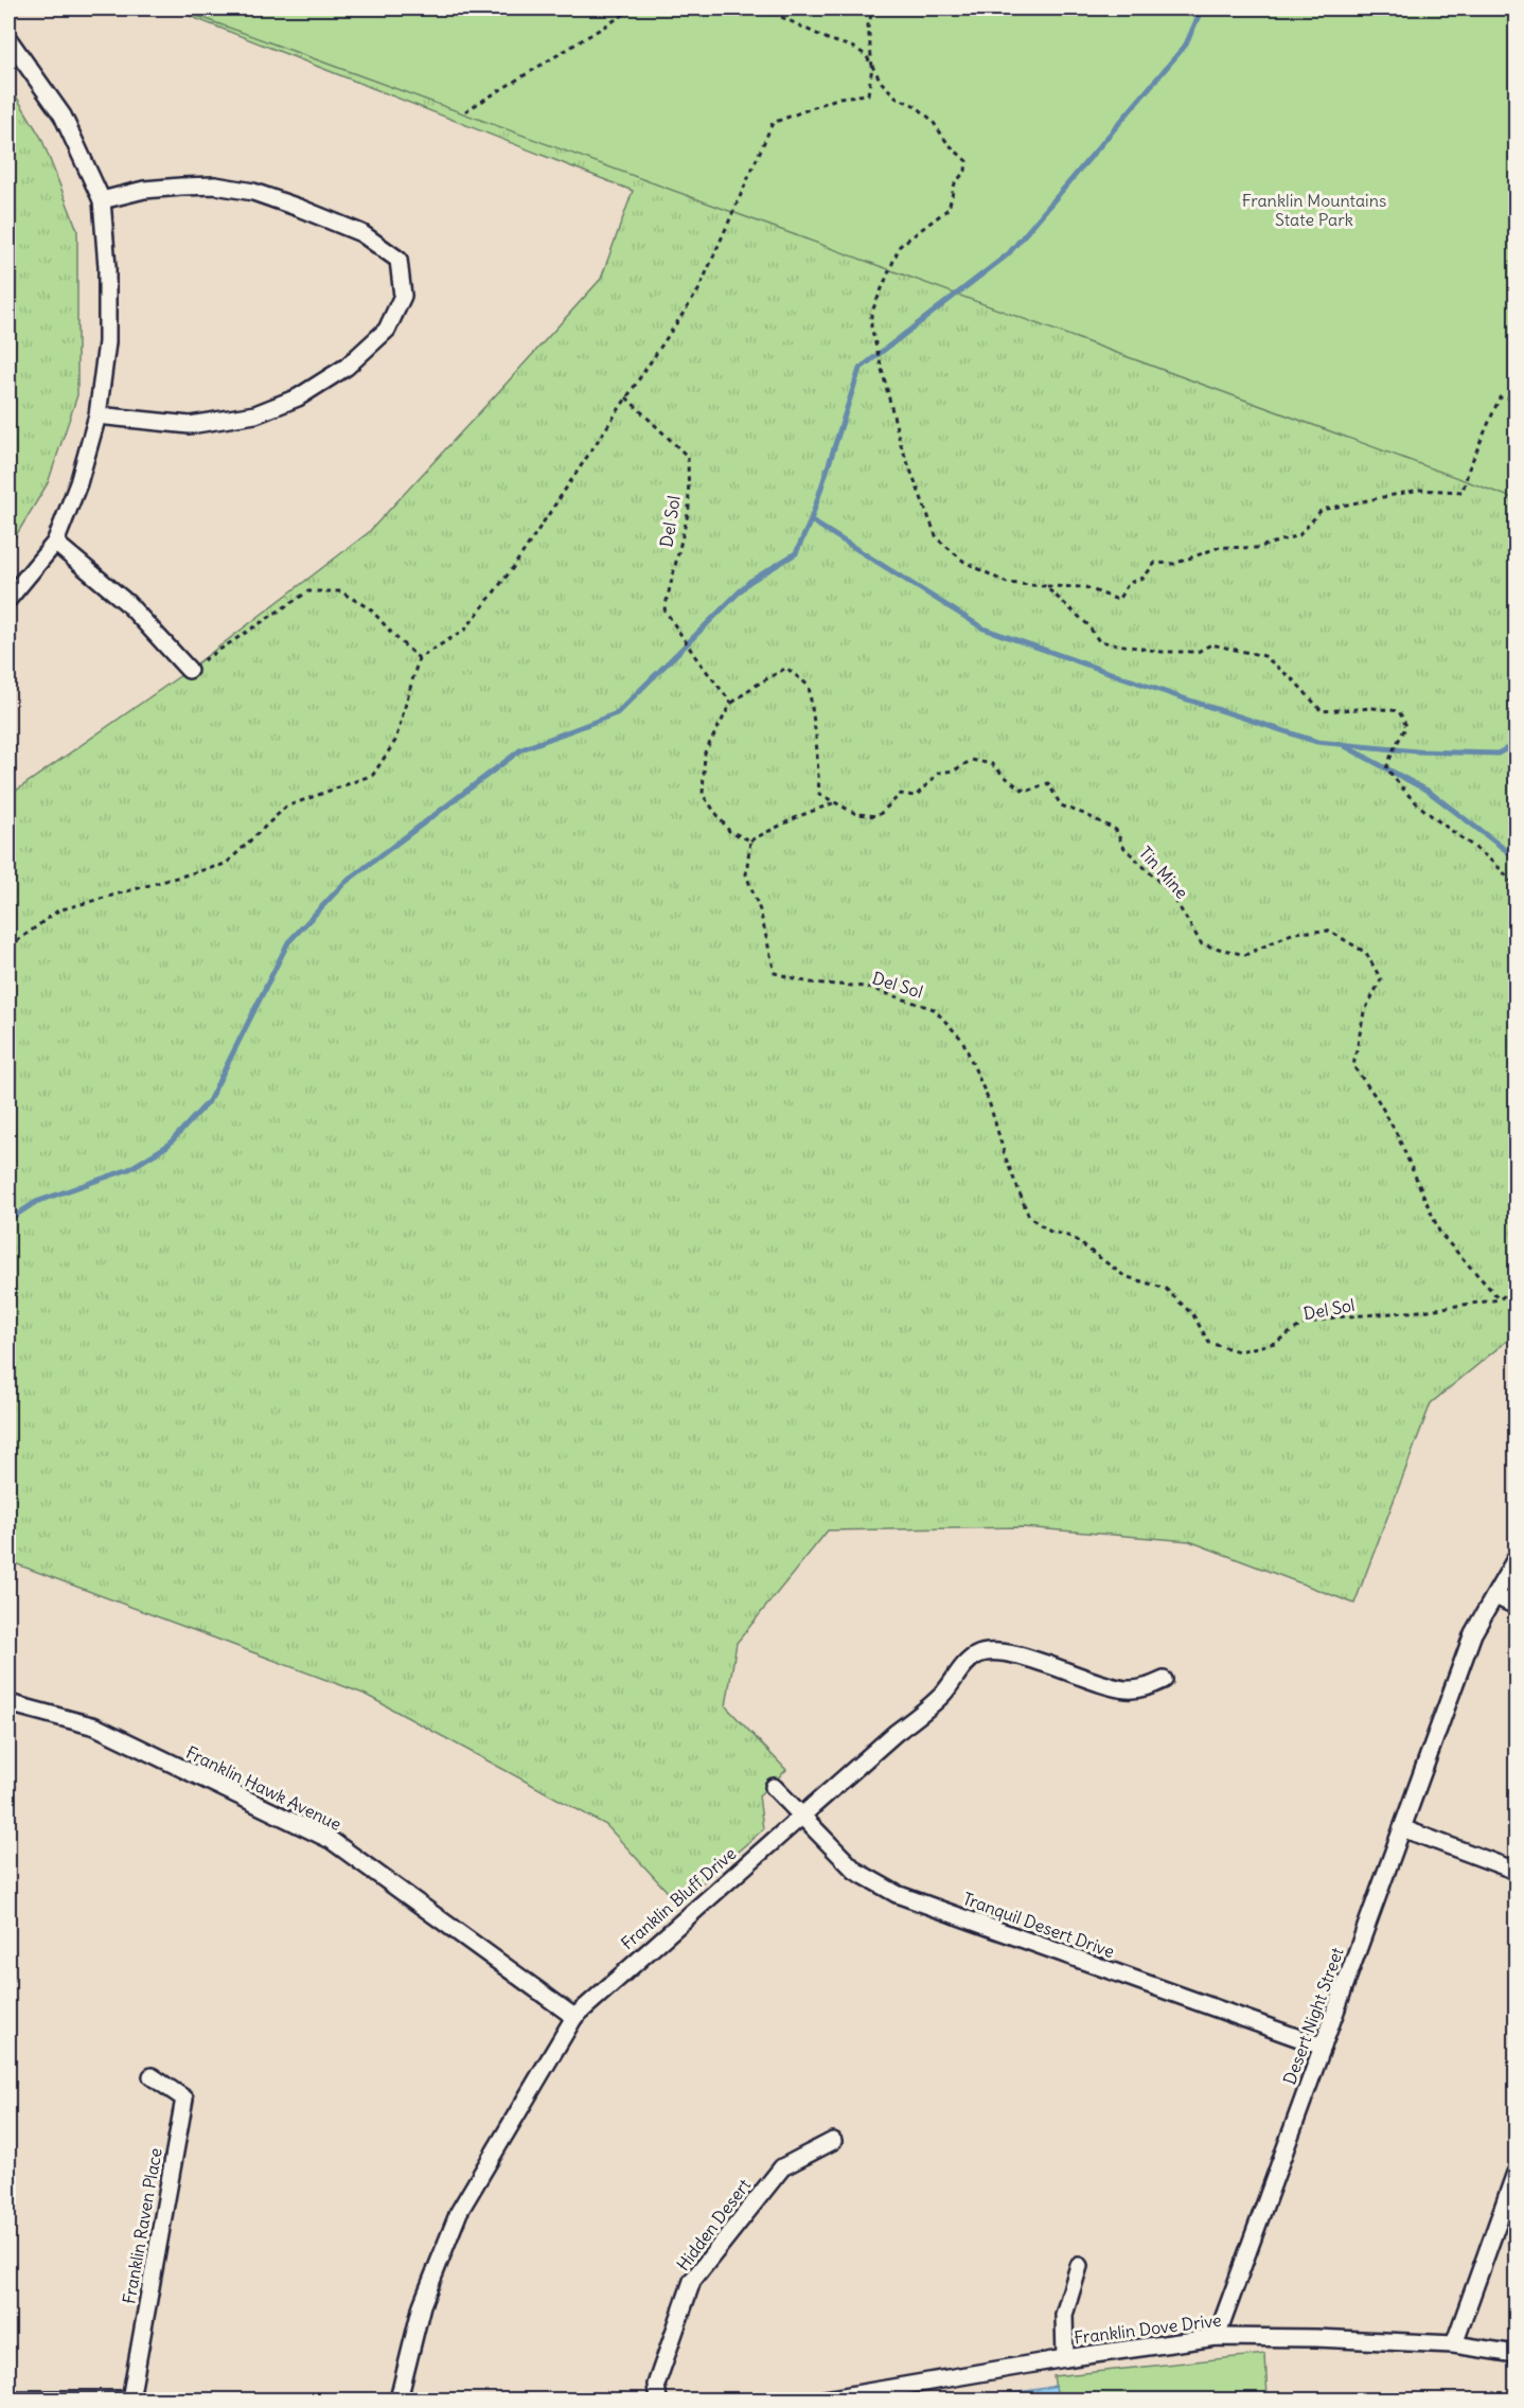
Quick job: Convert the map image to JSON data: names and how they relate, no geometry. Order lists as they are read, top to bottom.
{
  "streets": {
    "street": [
      "Franklin Hawk Avenue",
      "Franklin Bluff Drive",
      "Tranquil Desert Drive",
      "Desert Night Street",
      "Hidden Desert",
      "Franklin Raven Place",
      "Franklin Dove Drive"
    ],
    "path": ["Del Sol", "Tin Mine"]
  },
  "crossings": [
    ["Del Sol", "Tin Mine"],
    ["Franklin Hawk Avenue", "Franklin Bluff Drive"],
    ["Franklin Bluff Drive", "Tranquil Desert Drive"],
    ["Tranquil Desert Drive", "Desert Night Street"],
    ["Desert Night Street", "Franklin Dove Drive"]
  ],
  "parks": ["Franklin Mountains State Park"]
}
